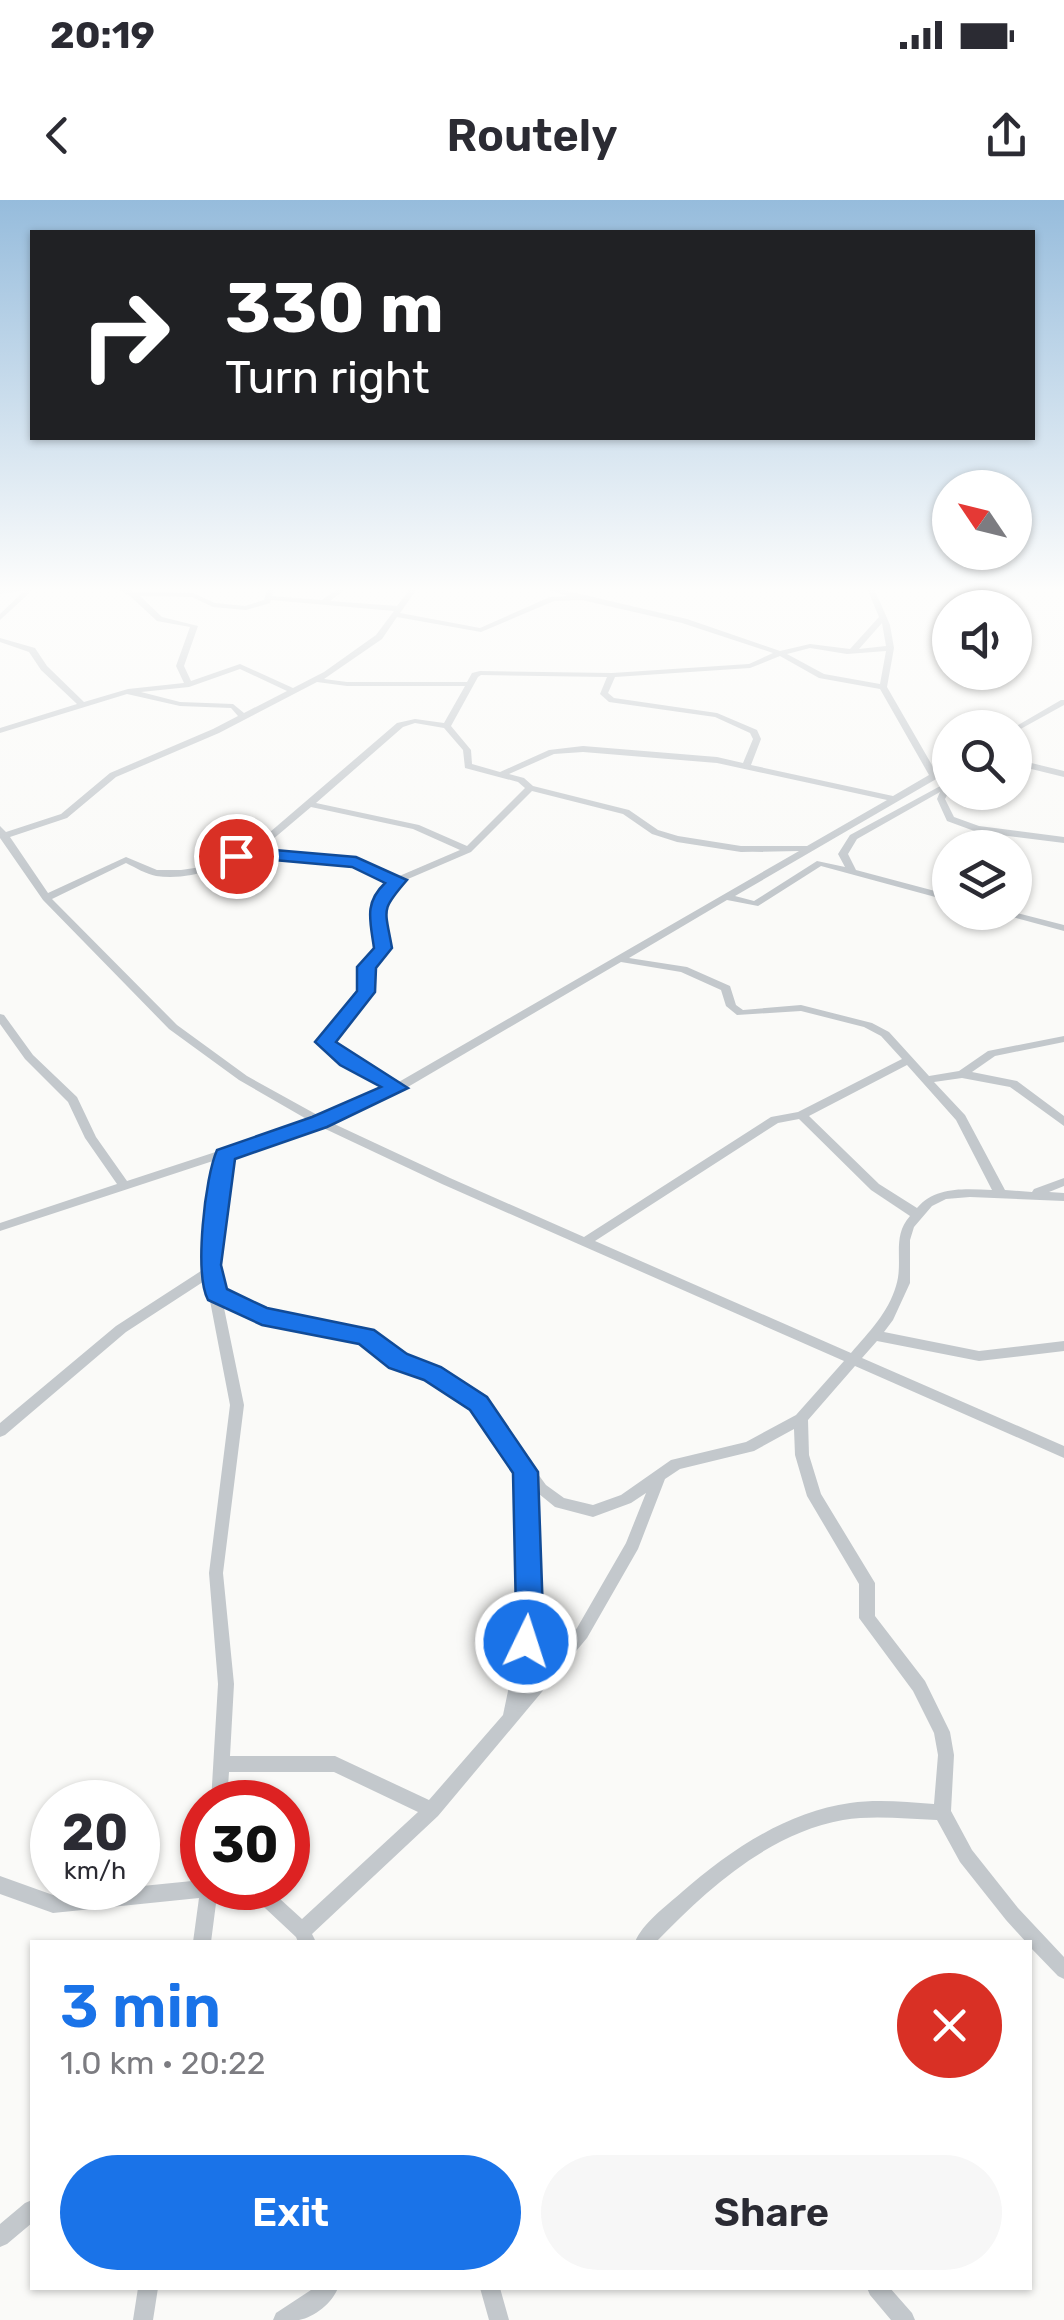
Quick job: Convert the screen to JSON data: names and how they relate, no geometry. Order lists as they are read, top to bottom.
{
  "north": "top left",
  "page": {
    "status": "20:19",
    "header": "Routely",
    "turn": ["330 m", "Turn right"],
    "speed": "20 km/h",
    "limit": "30",
    "heading": ["3 min", "1.0 km · 20:22"],
    "buttons": ["Exit", "Share"]
  }
}
